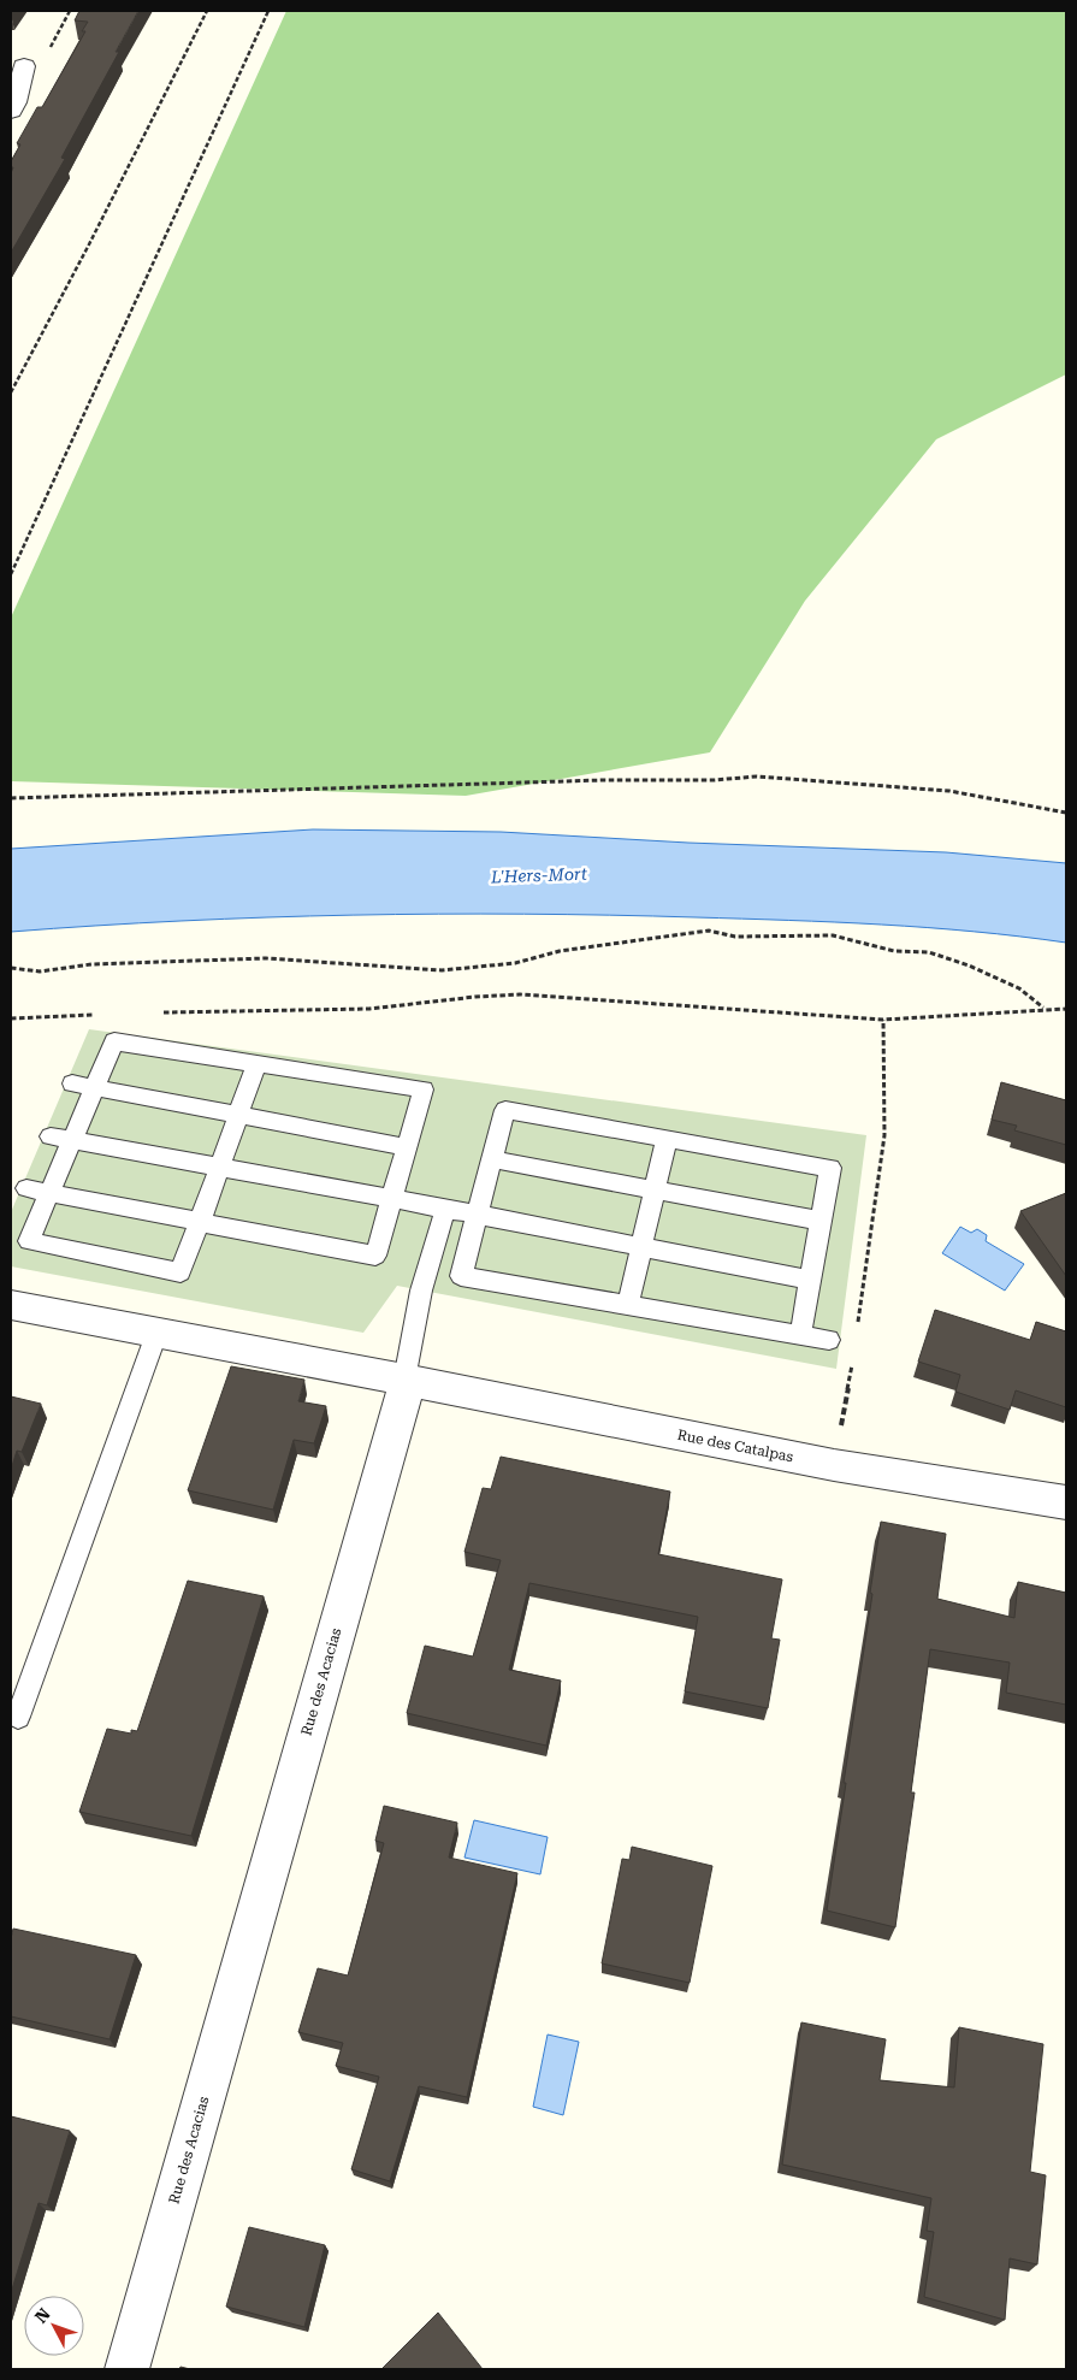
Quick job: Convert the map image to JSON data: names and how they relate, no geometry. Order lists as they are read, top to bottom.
{
  "streets": {
    "street": ["Rue des Catalpas", "Rue des Acacias"]
  },
  "crossings": [
    ["Rue des Catalpas", "Rue des Acacias"]
  ],
  "water": ["L'Hers-Mort"],
  "north": "top left"
}
